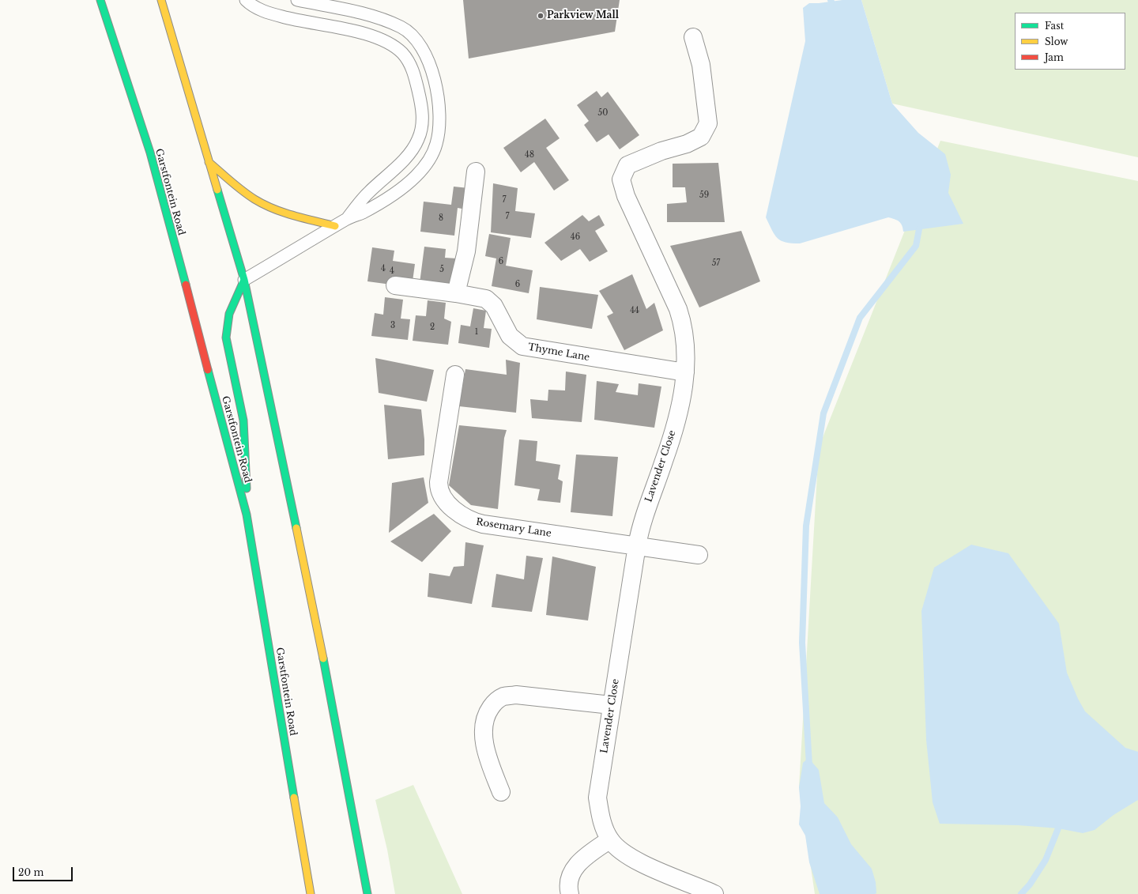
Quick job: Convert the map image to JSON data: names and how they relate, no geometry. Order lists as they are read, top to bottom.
{
  "streets": {
    "main road": ["Garstfontein Road"],
    "street": ["Thyme Lane", "Lavender Close", "Rosemary Lane"]
  },
  "crossings": [
    ["Thyme Lane", "Lavender Close"],
    ["Lavender Close", "Rosemary Lane"]
  ],
  "places": ["Parkview Mall"],
  "house_numbers": [
    "50",
    "48",
    "59",
    "7",
    "7",
    "8",
    "46",
    "6",
    "57",
    "4",
    "5",
    "4",
    "6",
    "44",
    "3",
    "2",
    "1"
  ],
  "legend": ["Fast", "Slow", "Jam"],
  "scale_bar": "20 m"
}
